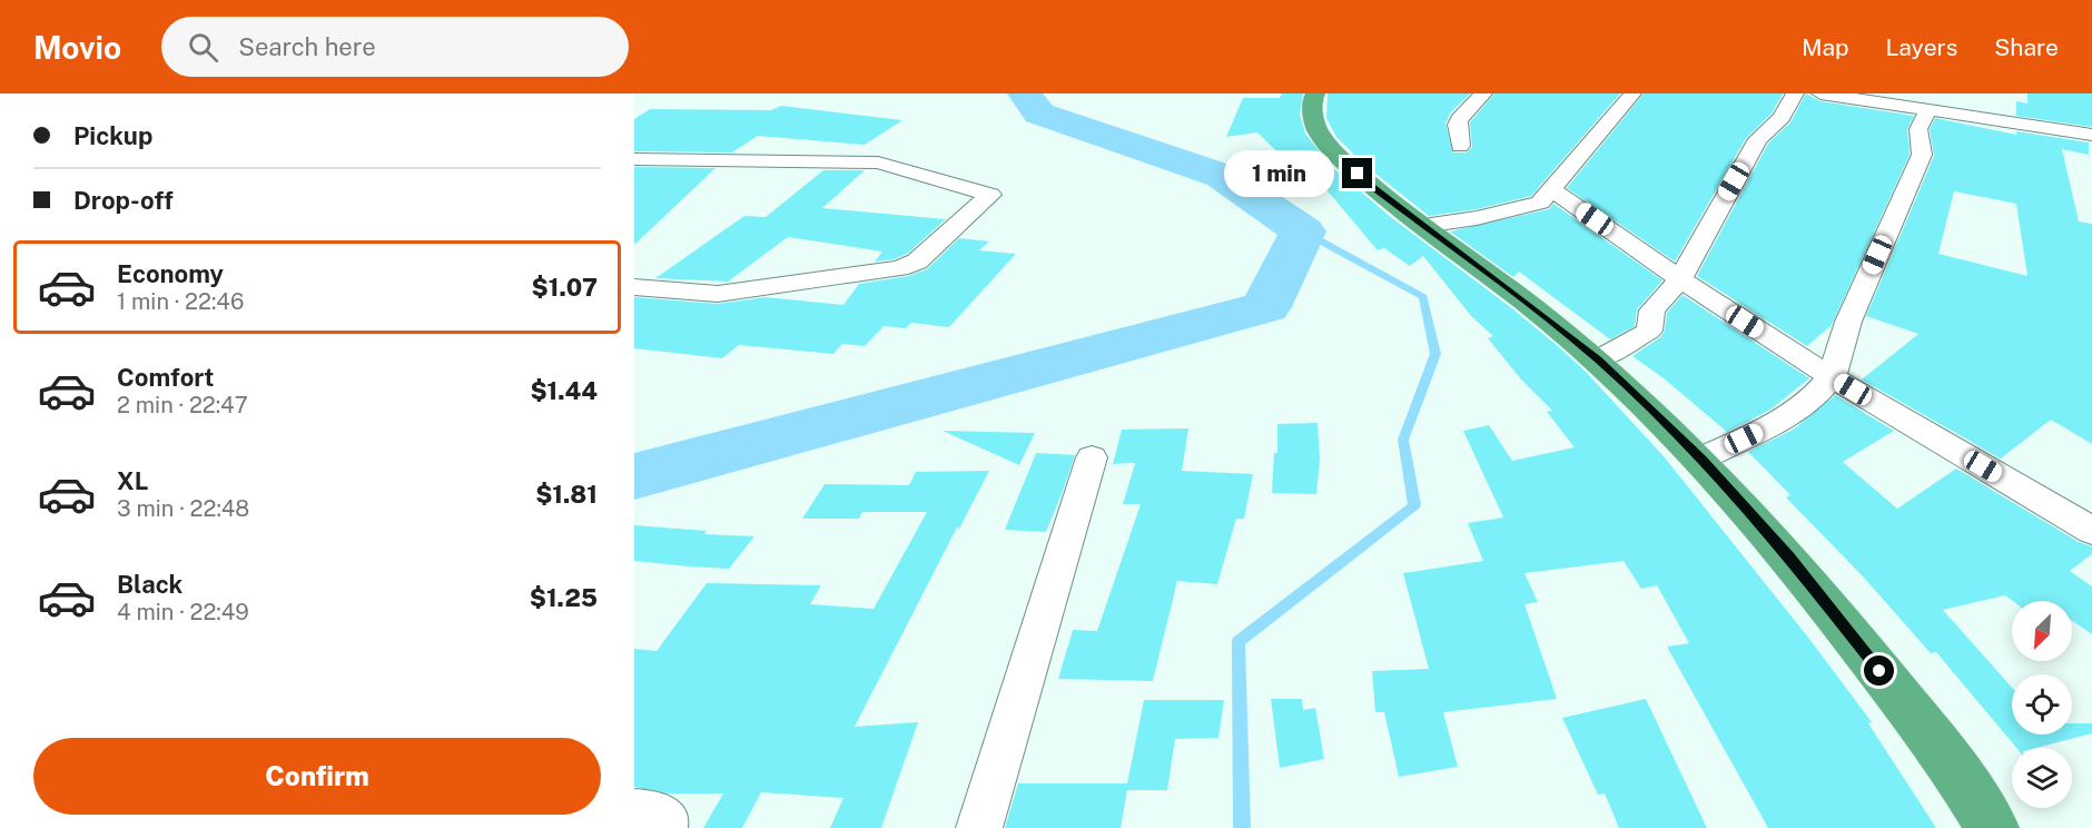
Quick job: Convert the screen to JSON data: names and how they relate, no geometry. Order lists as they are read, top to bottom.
{
  "north": "bottom left",
  "page": {
    "header": "Movio",
    "search": "Search here",
    "nav": ["Map", "Layers", "Share"],
    "banner": ["Pickup", "Drop-off"],
    "bubble": "1 min",
    "list": [
      {
        "name": "Economy",
        "note": "1 min · 22:46",
        "value": "$1.07"
      },
      {
        "name": "Comfort",
        "note": "2 min · 22:47",
        "value": "$1.44"
      },
      {
        "name": "XL",
        "note": "3 min · 22:48",
        "value": "$1.81"
      },
      {
        "name": "Black",
        "note": "4 min · 22:49",
        "value": "$1.25"
      }
    ],
    "buttons": "Confirm"
  }
}
